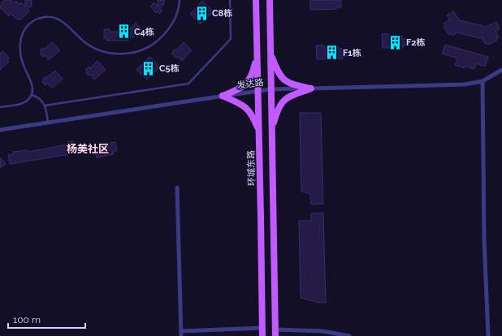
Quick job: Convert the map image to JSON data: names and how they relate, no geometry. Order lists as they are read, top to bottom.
{
  "streets": {
    "main road": ["环城东路"],
    "street": ["发达路"]
  },
  "crossings": [
    ["发达路", "环城东路"]
  ],
  "districts": ["杨美社区"],
  "places": {
    "building": [
      "C8栋",
      "C4栋",
      "F2栋",
      "F1栋",
      "C5栋"
    ]
  },
  "scale_bar": "100 m"
}
